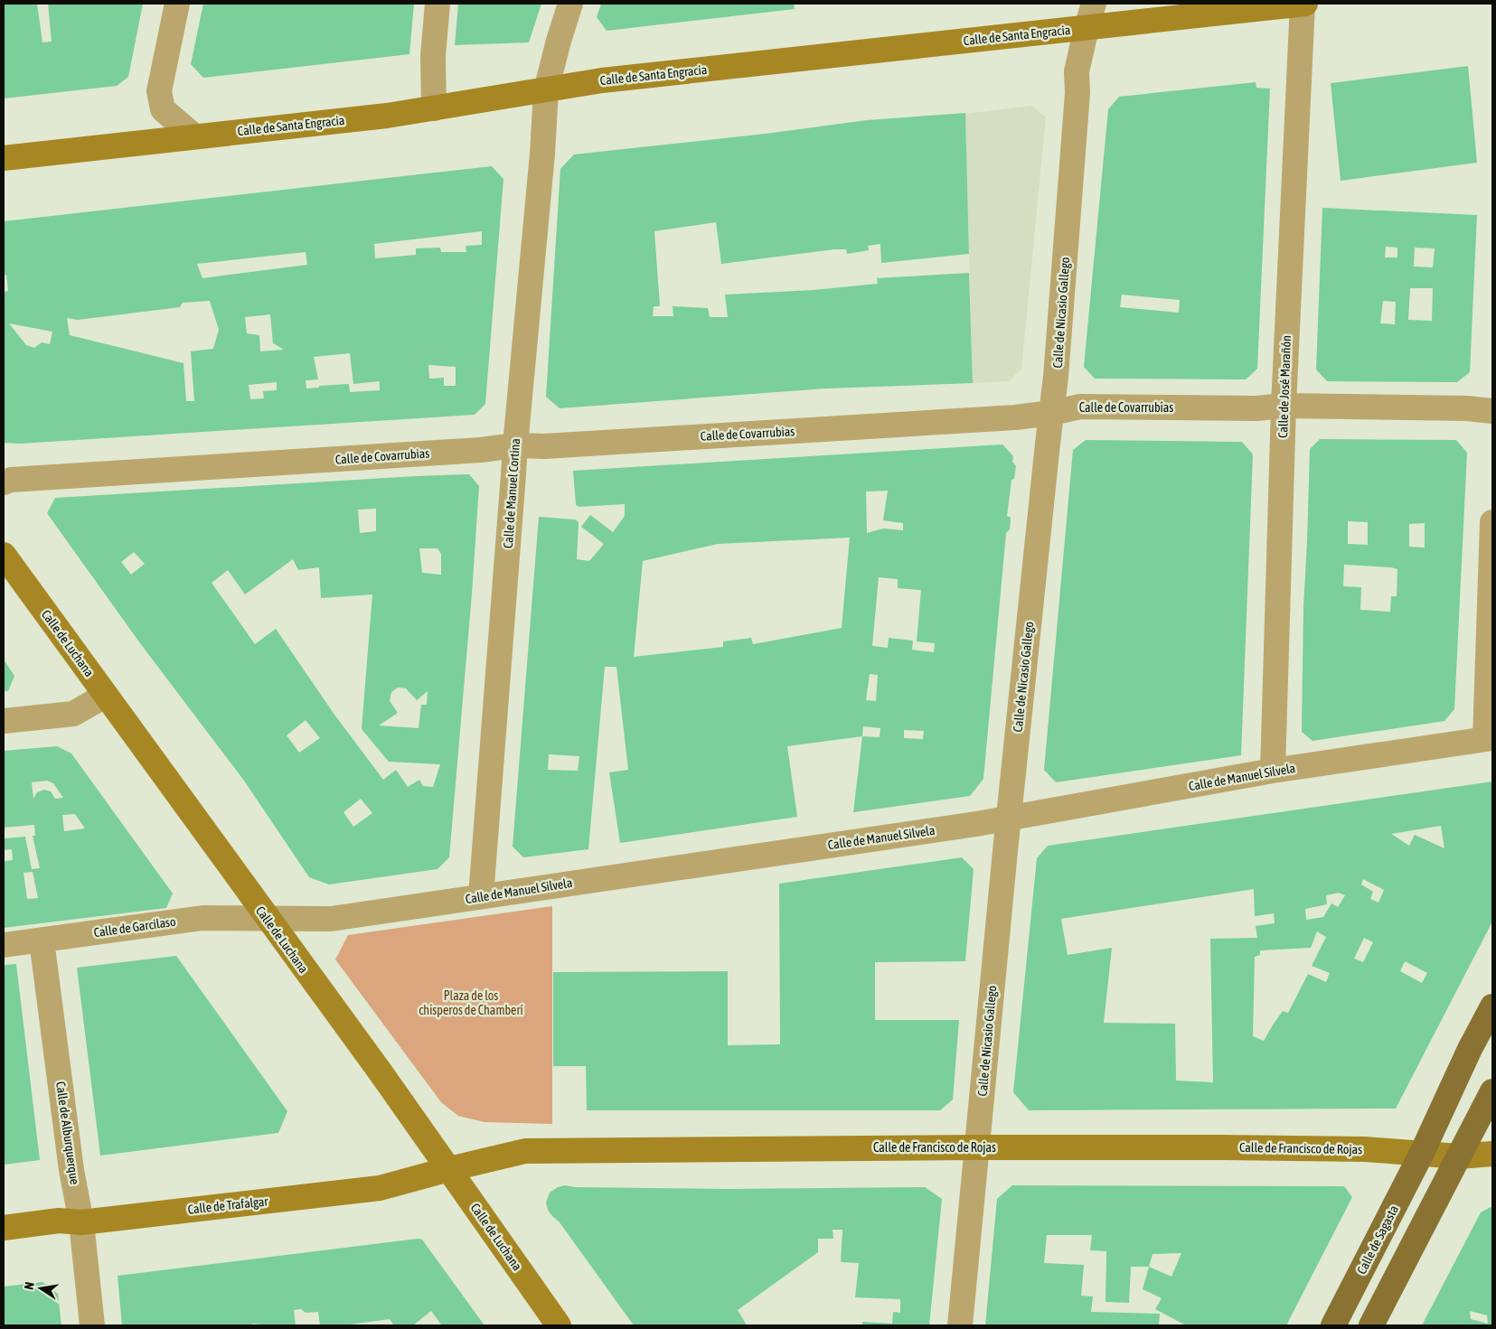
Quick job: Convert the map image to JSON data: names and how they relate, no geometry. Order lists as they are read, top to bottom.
{
  "streets": {
    "main road": ["Calle de Sagasta"],
    "street": [
      "Calle de Santa Engracia",
      "Calle de Nicasio Gallego",
      "Calle de José Marañón",
      "Calle de Covarrubias",
      "Calle de Manuel Cortina",
      "Calle de Luchana",
      "Calle de Manuel Silvela",
      "Calle de Garcilaso",
      "Calle de Alburquerque",
      "Calle de Francisco de Rojas",
      "Calle de Trafalgar"
    ]
  },
  "crossings": [
    ["Calle de Santa Engracia", "Calle de Nicasio Gallego"],
    ["Calle de Santa Engracia", "Calle de José Marañón"],
    ["Calle de Santa Engracia", "Calle de Manuel Cortina"],
    ["Calle de Nicasio Gallego", "Calle de Covarrubias"],
    ["Calle de Nicasio Gallego", "Calle de Manuel Silvela"],
    ["Calle de Nicasio Gallego", "Calle de Francisco de Rojas"],
    ["Calle de José Marañón", "Calle de Covarrubias"],
    ["Calle de José Marañón", "Calle de Manuel Silvela"],
    ["Calle de Covarrubias", "Calle de Manuel Cortina"],
    ["Calle de Manuel Cortina", "Calle de Manuel Silvela"],
    ["Calle de Luchana", "Calle de Manuel Silvela"],
    ["Calle de Luchana", "Calle de Garcilaso"],
    ["Calle de Luchana", "Calle de Francisco de Rojas"],
    ["Calle de Luchana", "Calle de Trafalgar"],
    ["Calle de Manuel Silvela", "Calle de Garcilaso"],
    ["Calle de Garcilaso", "Calle de Alburquerque"],
    ["Calle de Alburquerque", "Calle de Trafalgar"],
    ["Calle de Francisco de Rojas", "Calle de Trafalgar"],
    ["Calle de Francisco de Rojas", "Calle de Sagasta"]
  ],
  "parks": ["Plaza de los chisperos de Chamberí"],
  "north": "left"
}
